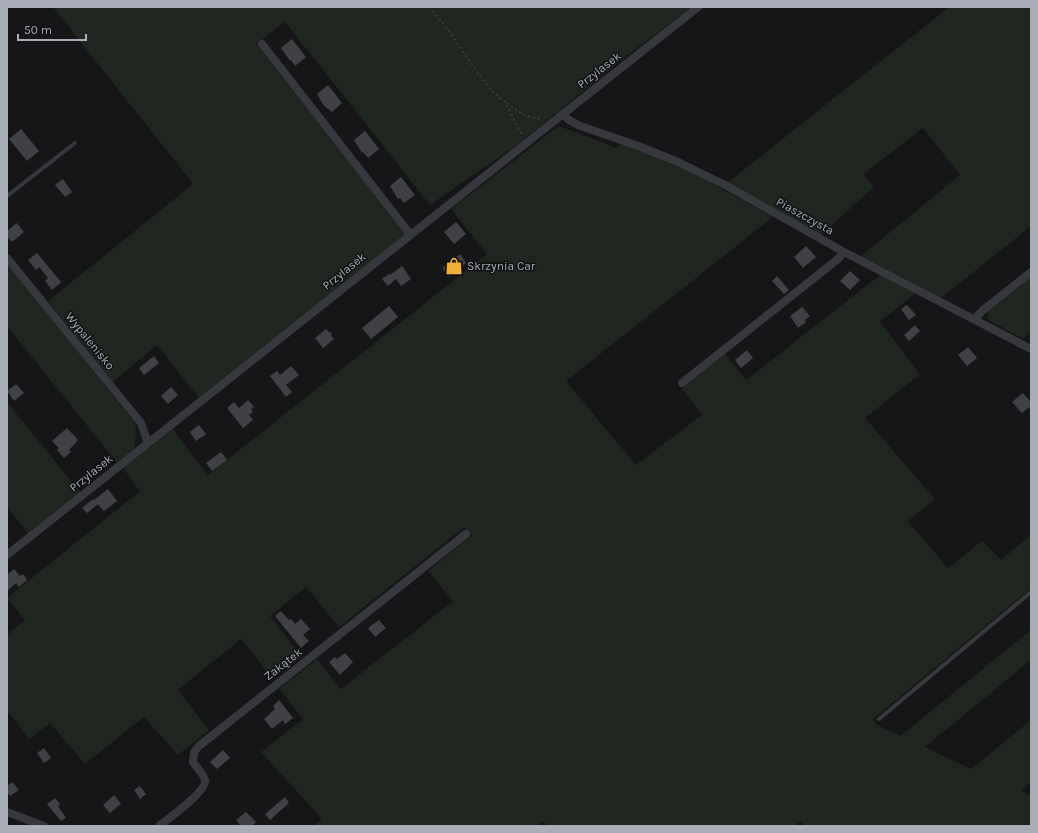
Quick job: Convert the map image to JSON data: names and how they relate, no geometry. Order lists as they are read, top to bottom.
{
  "streets": {
    "street": [
      "Przylasek",
      "Piaszczysta",
      "Wypalenisko",
      "Zakątek"
    ]
  },
  "crossings": [
    ["Przylasek", "Piaszczysta"],
    ["Przylasek", "Wypalenisko"]
  ],
  "places": {
    "shop": ["Skrzynia Car"]
  },
  "scale_bar": "50 m"
}
